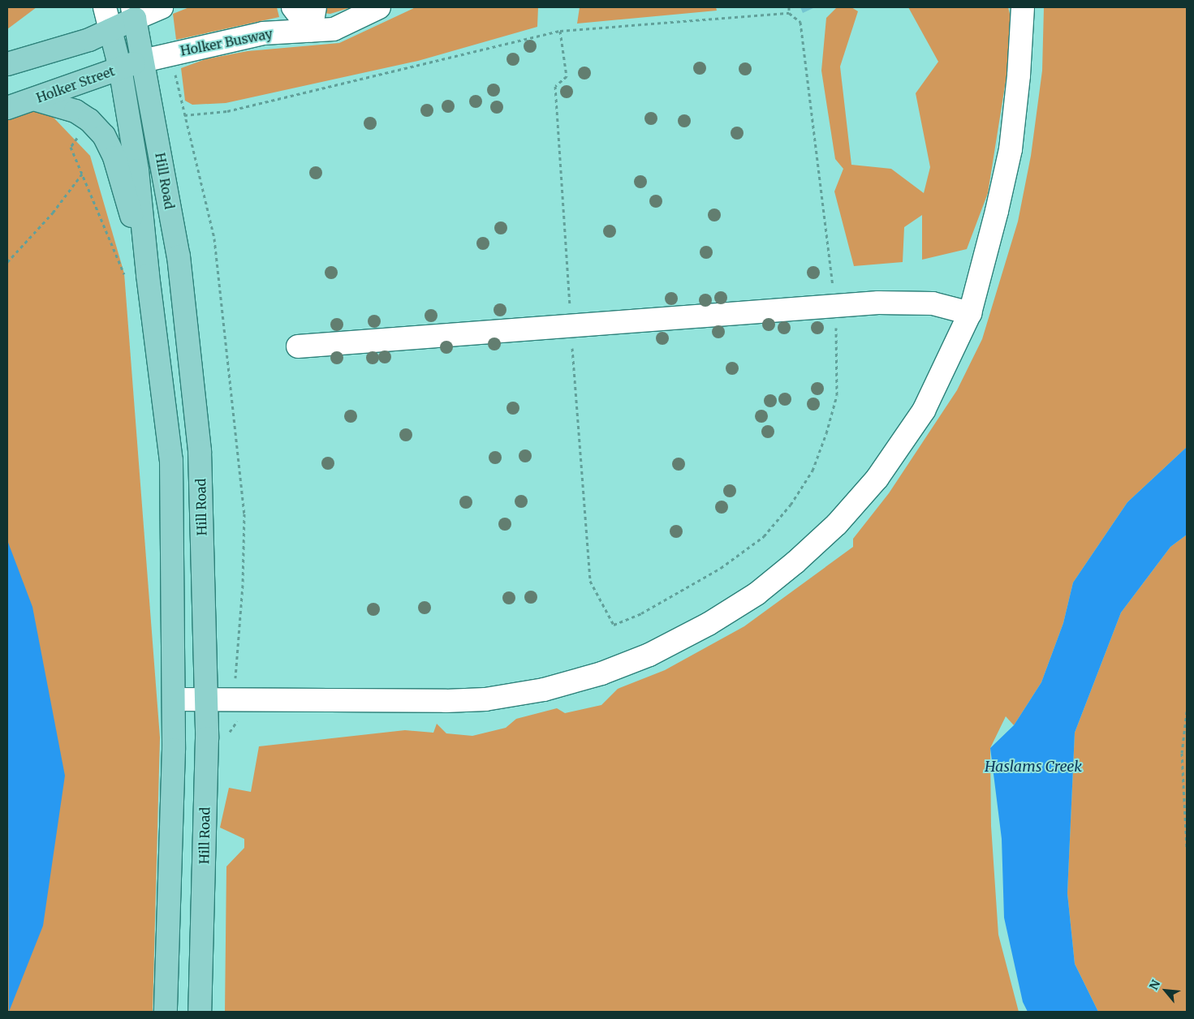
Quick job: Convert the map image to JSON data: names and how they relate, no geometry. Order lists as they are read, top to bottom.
{
  "streets": {
    "main road": ["Holker Street", "Hill Road"],
    "street": ["Holker Busway"]
  },
  "crossings": [
    ["Holker Busway", "Holker Street"],
    ["Holker Busway", "Hill Road"],
    ["Holker Street", "Hill Road"]
  ],
  "water": ["Haslams Creek"],
  "north": "top left"
}
